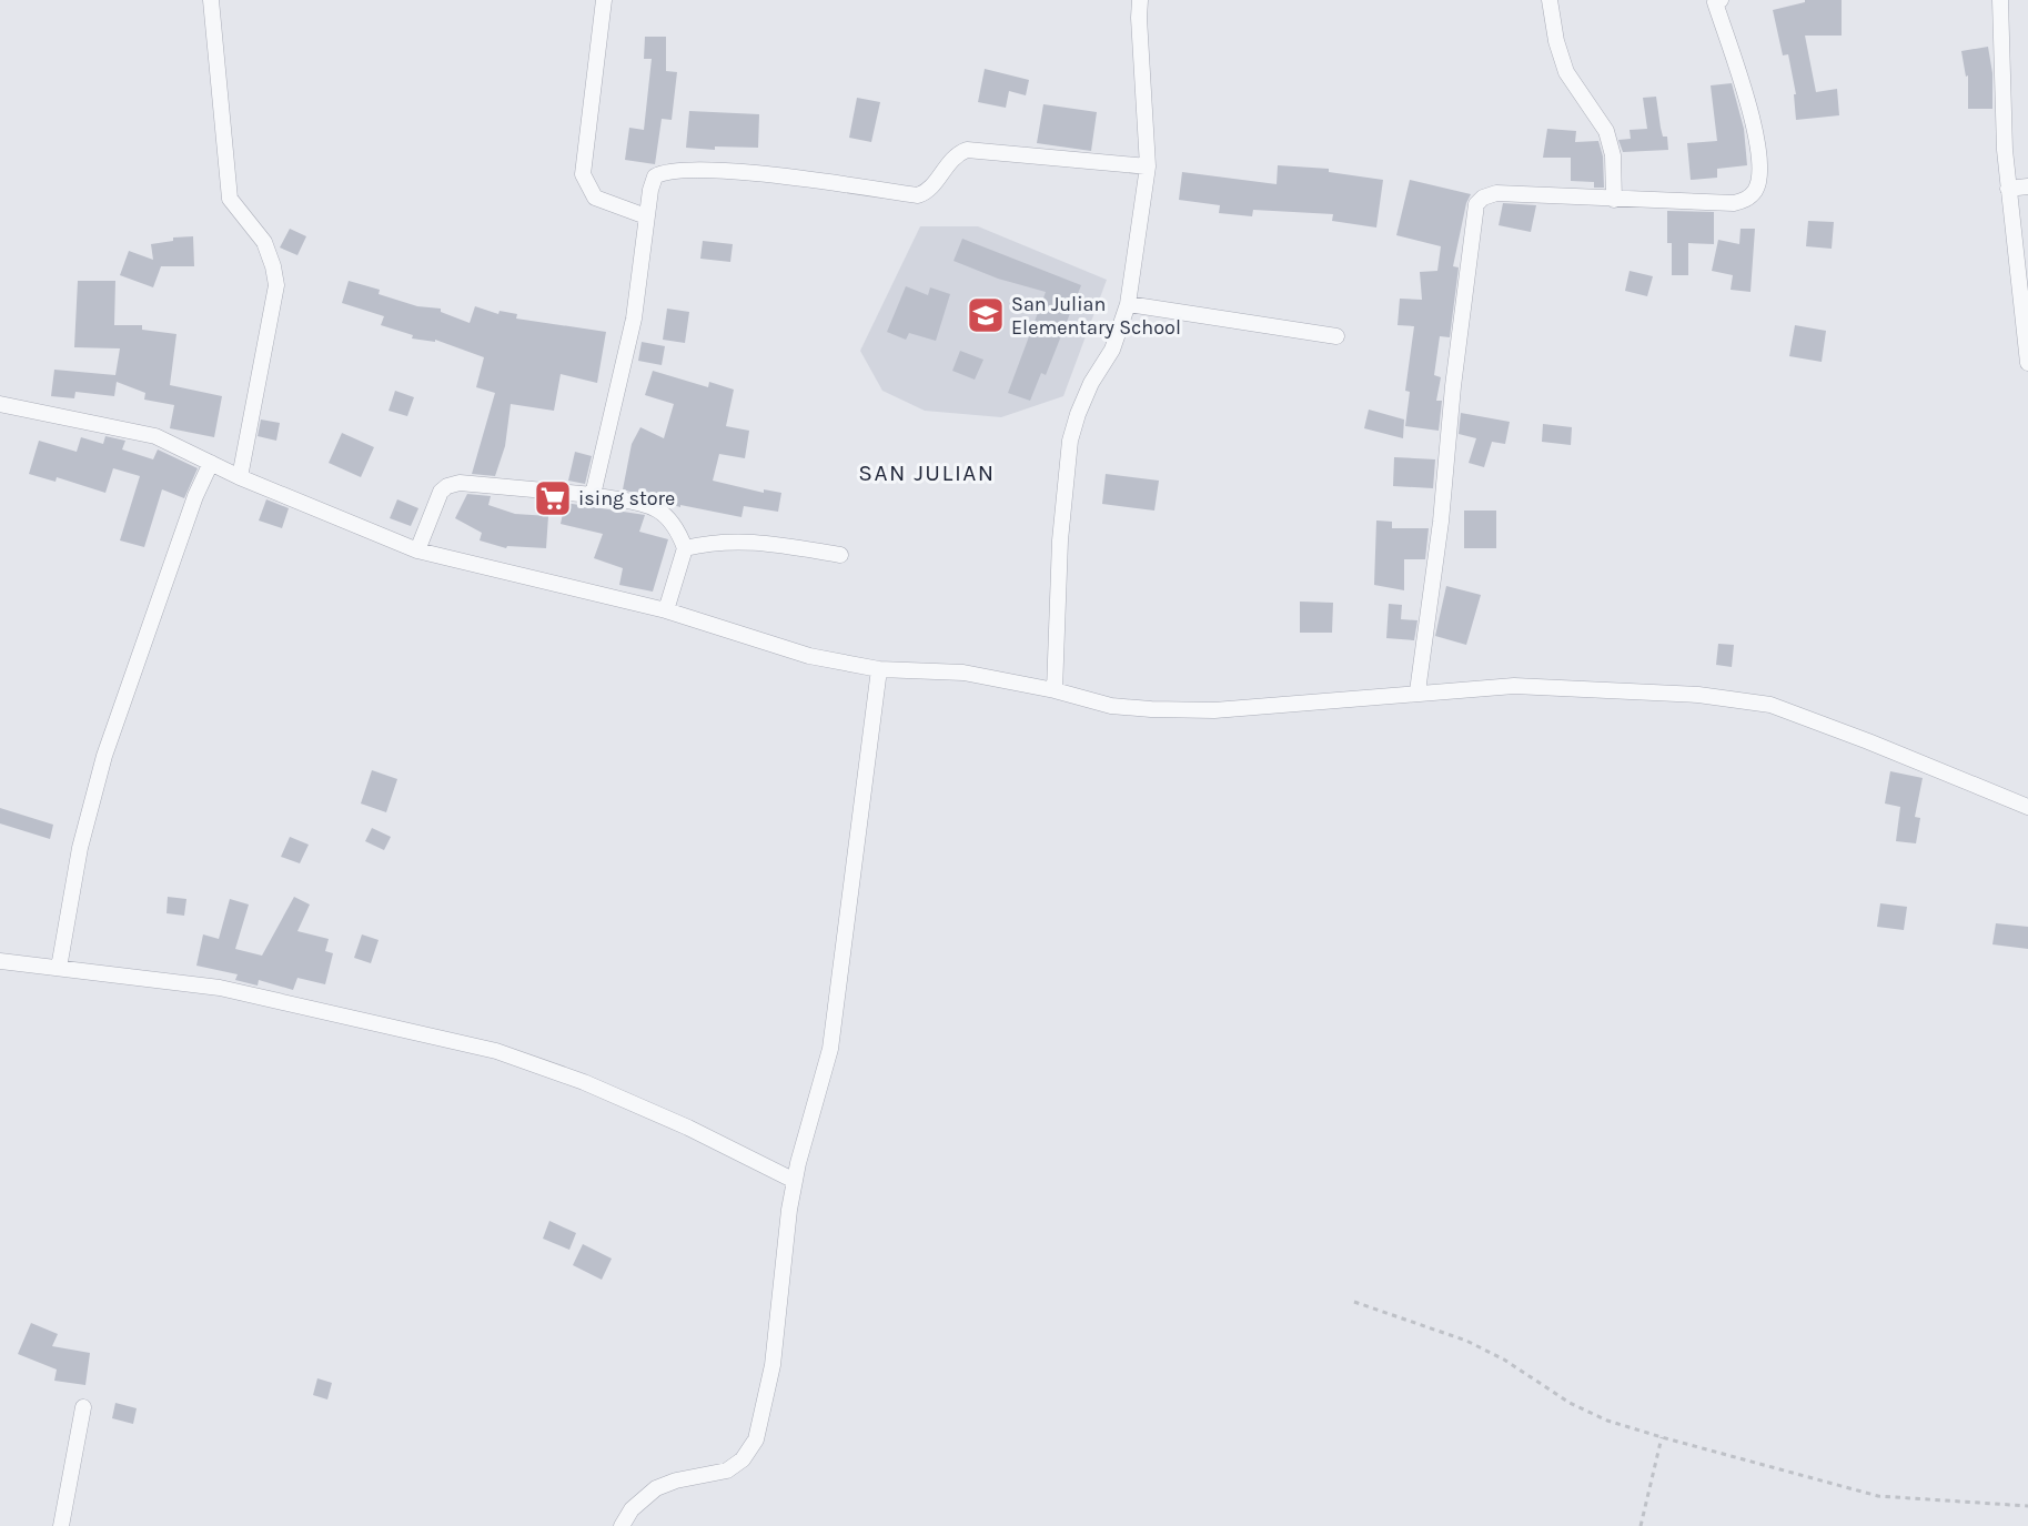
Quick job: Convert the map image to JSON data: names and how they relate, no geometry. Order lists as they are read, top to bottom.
{
  "districts": ["SAN JULIAN"],
  "places": {
    "school or university": ["San Julian Elementary School"],
    "supermarket": ["ising store"]
  }
}
